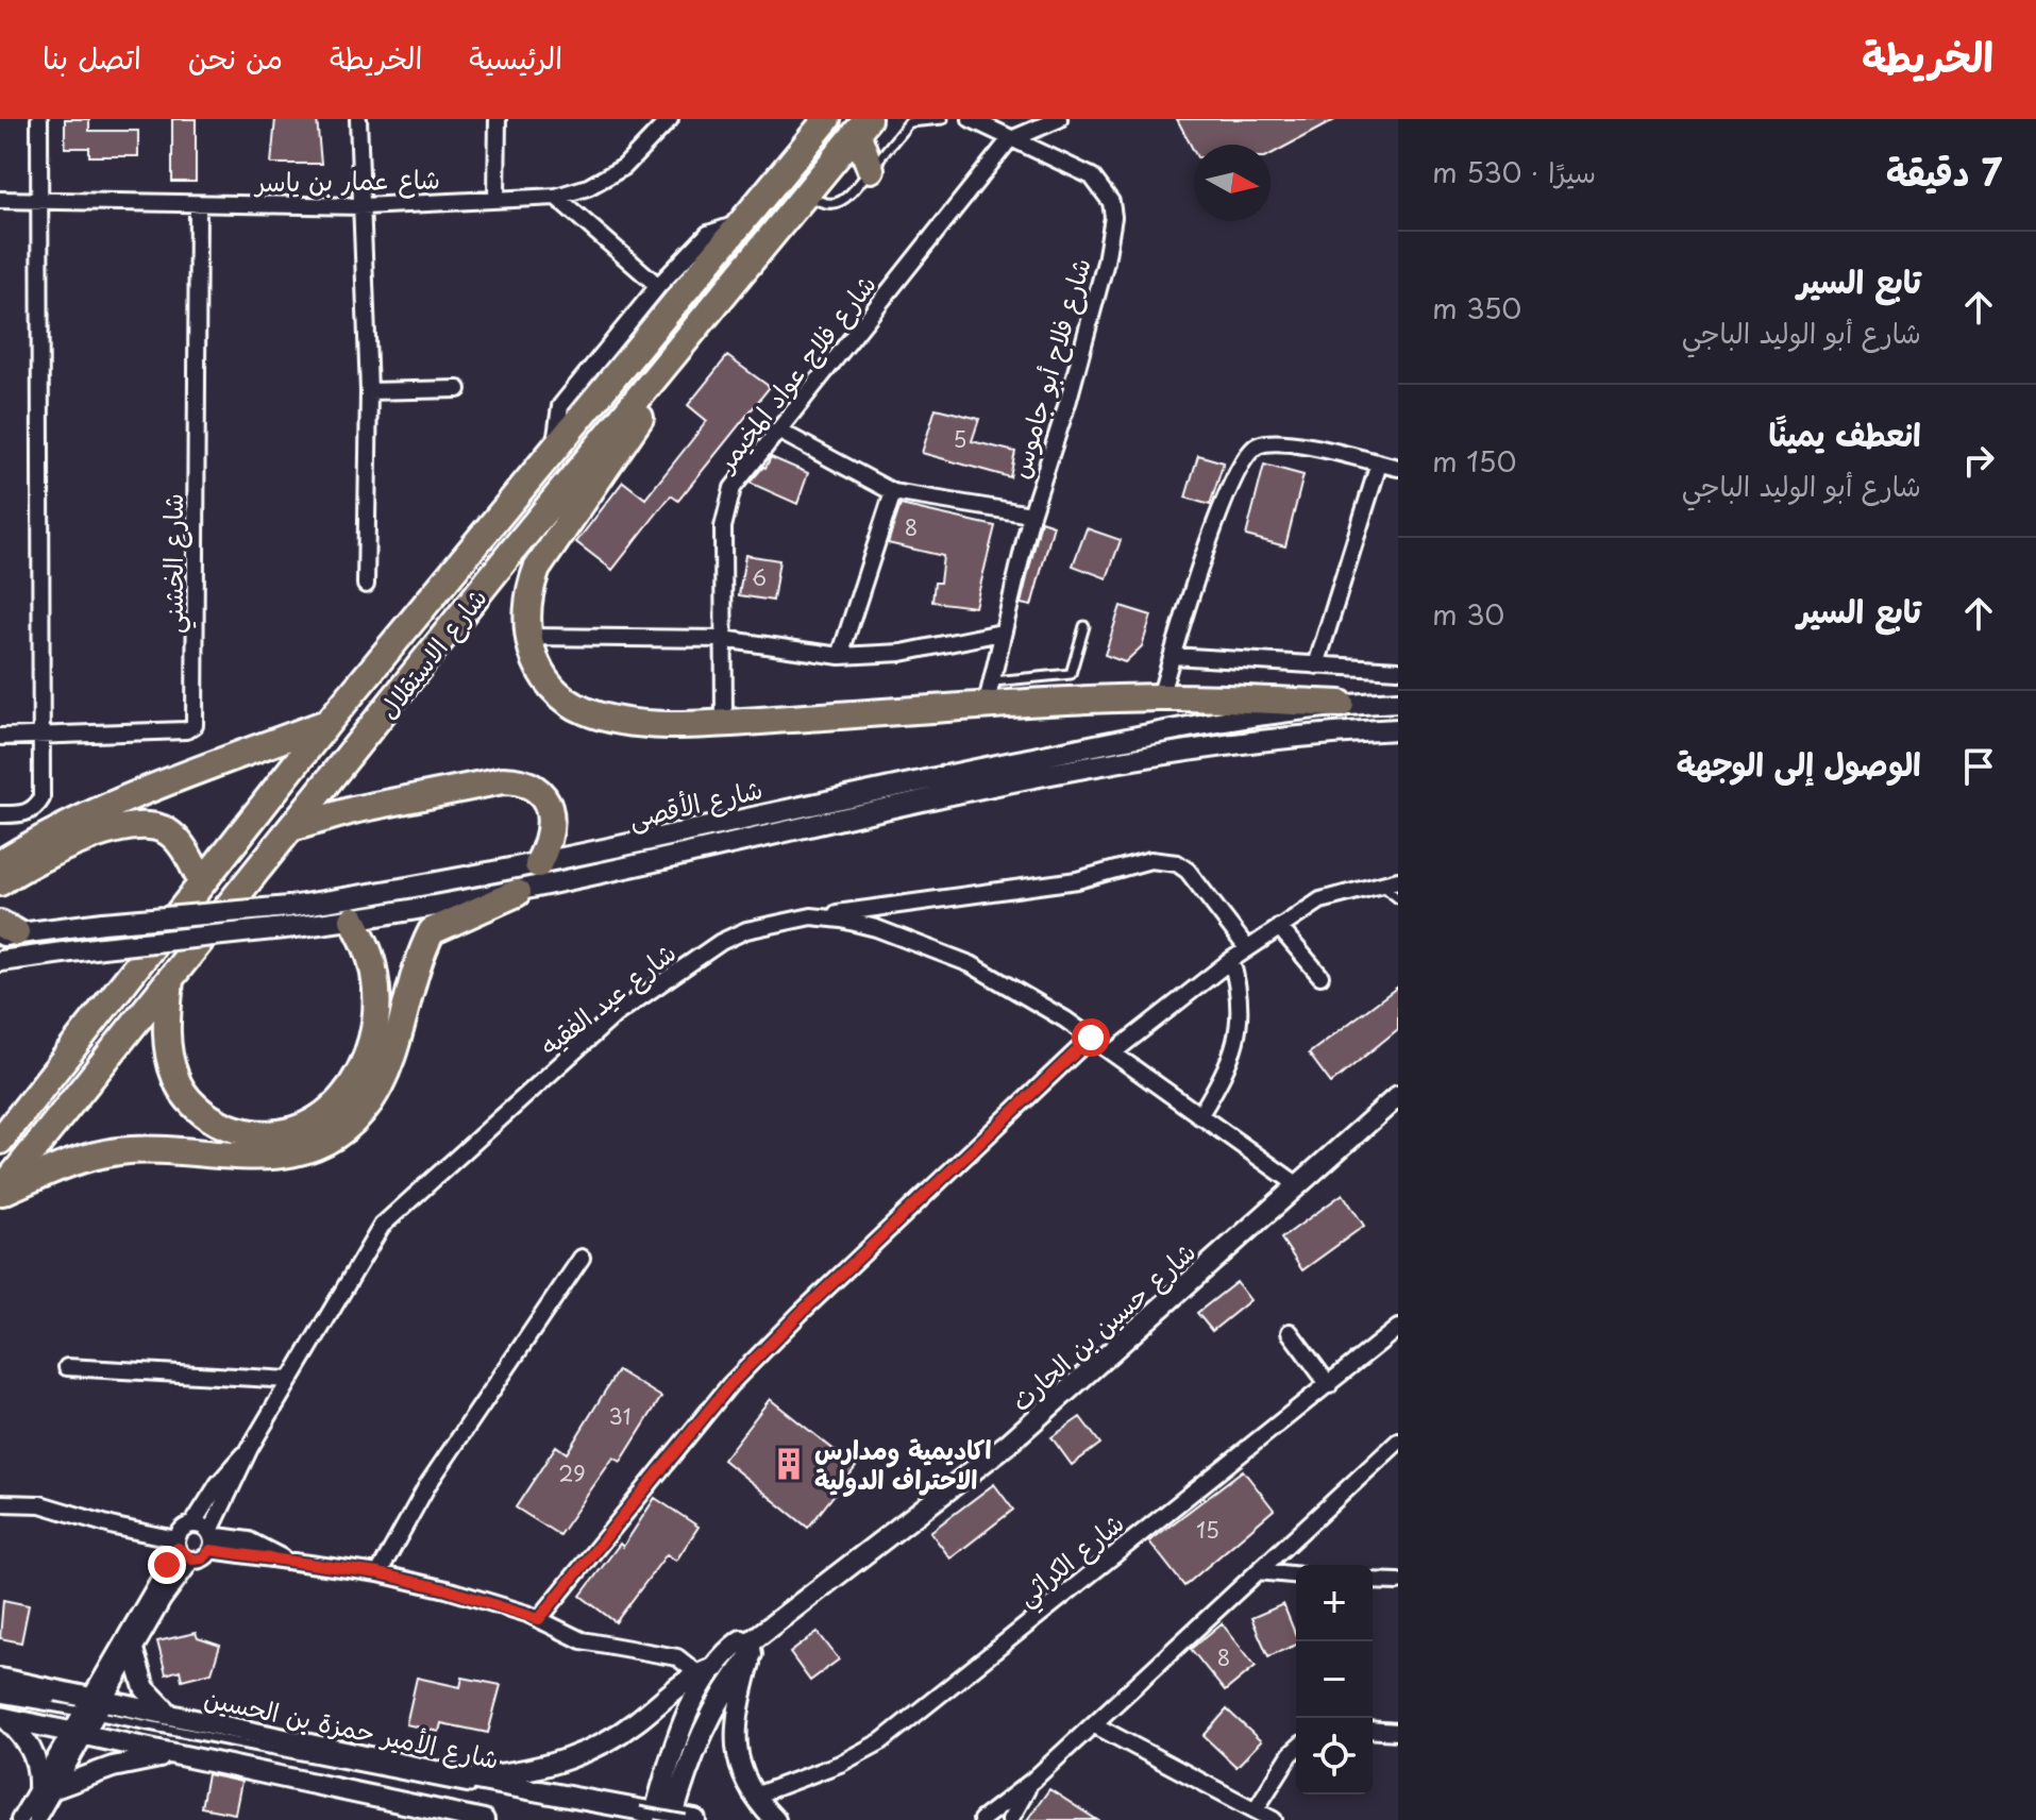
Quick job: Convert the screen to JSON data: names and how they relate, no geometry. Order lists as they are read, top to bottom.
{
  "streets": {
    "highway": ["شارع الاستقلال"],
    "main road": ["شارع الأقصى", "شارع حسين بن الحارث", "شارع الأمير حمزة بن الحسين"],
    "street": [
      "شاع عمار بن ياسر",
      "شارع فلاح أبو جاموس",
      "شارع فلاح عواد المخيمر",
      "شارع الخشني",
      "شارع عيد الفقيه",
      "شارع الكراثي"
    ]
  },
  "crossings": [
    ["شاع عمار بن ياسر", "شارع الخشني"],
    ["شارع فلاح أبو جاموس", "شارع فلاح عواد المخيمر"],
    ["شارع عيد الفقيه", "شارع حسين بن الحارث"],
    ["شارع حسين بن الحارث", "شارع الأمير حمزة بن الحسين"]
  ],
  "places": {
    "building": ["اكاديمية ومدارس الاحتراف الدولية"]
  },
  "house_numbers": [
    "5",
    "8",
    "6",
    "31",
    "29",
    "15",
    "8"
  ],
  "north": "right",
  "page": {
    "header": "الخريطة",
    "nav": [
      "الرئيسية",
      "الخريطة",
      "من نحن",
      "اتصل بنا"
    ],
    "heading": ["7 دقيقة", "سيرًا · 530 m"],
    "list": [
      ["تابع السير", "شارع أبو الوليد الباجي", "350 m"],
      ["انعطف يمينًا", "شارع أبو الوليد الباجي", "150 m"],
      ["تابع السير", "30 m"],
      "الوصول إلى الوجهة"
    ],
    "map_buttons": ["+", "−"]
  }
}
